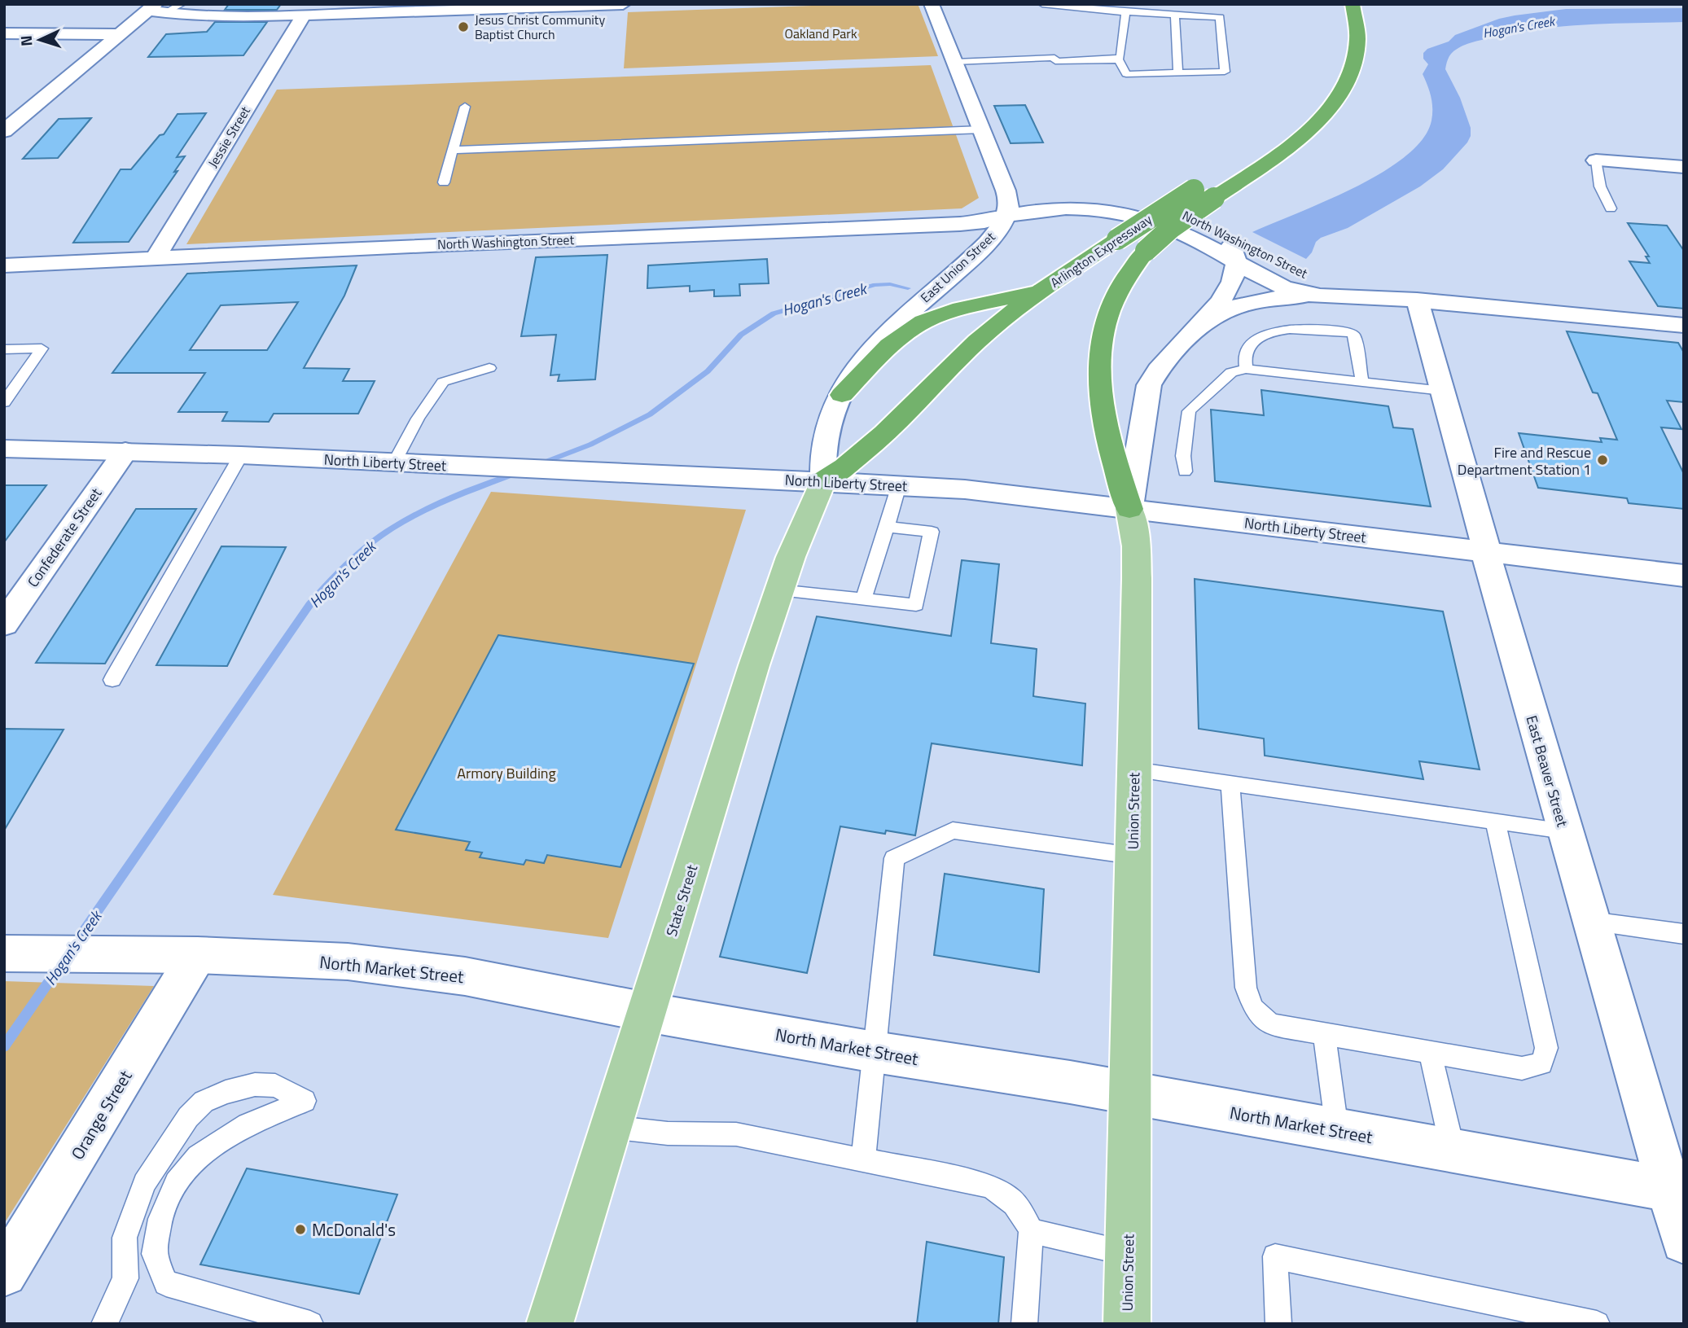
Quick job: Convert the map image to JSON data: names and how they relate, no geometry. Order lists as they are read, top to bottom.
{
  "streets": {
    "highway": ["Arlington Expressway"],
    "main road": ["Union Street", "State Street"],
    "street": [
      "Jessie Street",
      "North Washington Street",
      "East Union Street",
      "North Liberty Street",
      "Confederate Street",
      "East Beaver Street",
      "North Market Street",
      "Orange Street"
    ]
  },
  "crossings": [
    ["Jessie Street", "North Washington Street"],
    ["North Washington Street", "East Union Street"],
    ["North Washington Street", "East Beaver Street"],
    ["North Washington Street", "Union Street"],
    ["Arlington Expressway", "East Union Street"],
    ["Arlington Expressway", "North Liberty Street"],
    ["Arlington Expressway", "Union Street"],
    ["Arlington Expressway", "State Street"],
    ["East Union Street", "North Liberty Street"],
    ["East Union Street", "State Street"],
    ["North Liberty Street", "Confederate Street"],
    ["North Liberty Street", "East Beaver Street"],
    ["North Liberty Street", "Union Street"],
    ["North Liberty Street", "State Street"],
    ["East Beaver Street", "North Market Street"],
    ["Union Street", "North Market Street"],
    ["State Street", "North Market Street"],
    ["North Market Street", "Orange Street"]
  ],
  "water": ["Hogan's Creek"],
  "parks": ["Oakland Park", "Armory Building"],
  "places": ["Jesus Christ Community Baptist Church", "Fire and Rescue Department Station 1", "McDonald's"],
  "north": "left"
}
